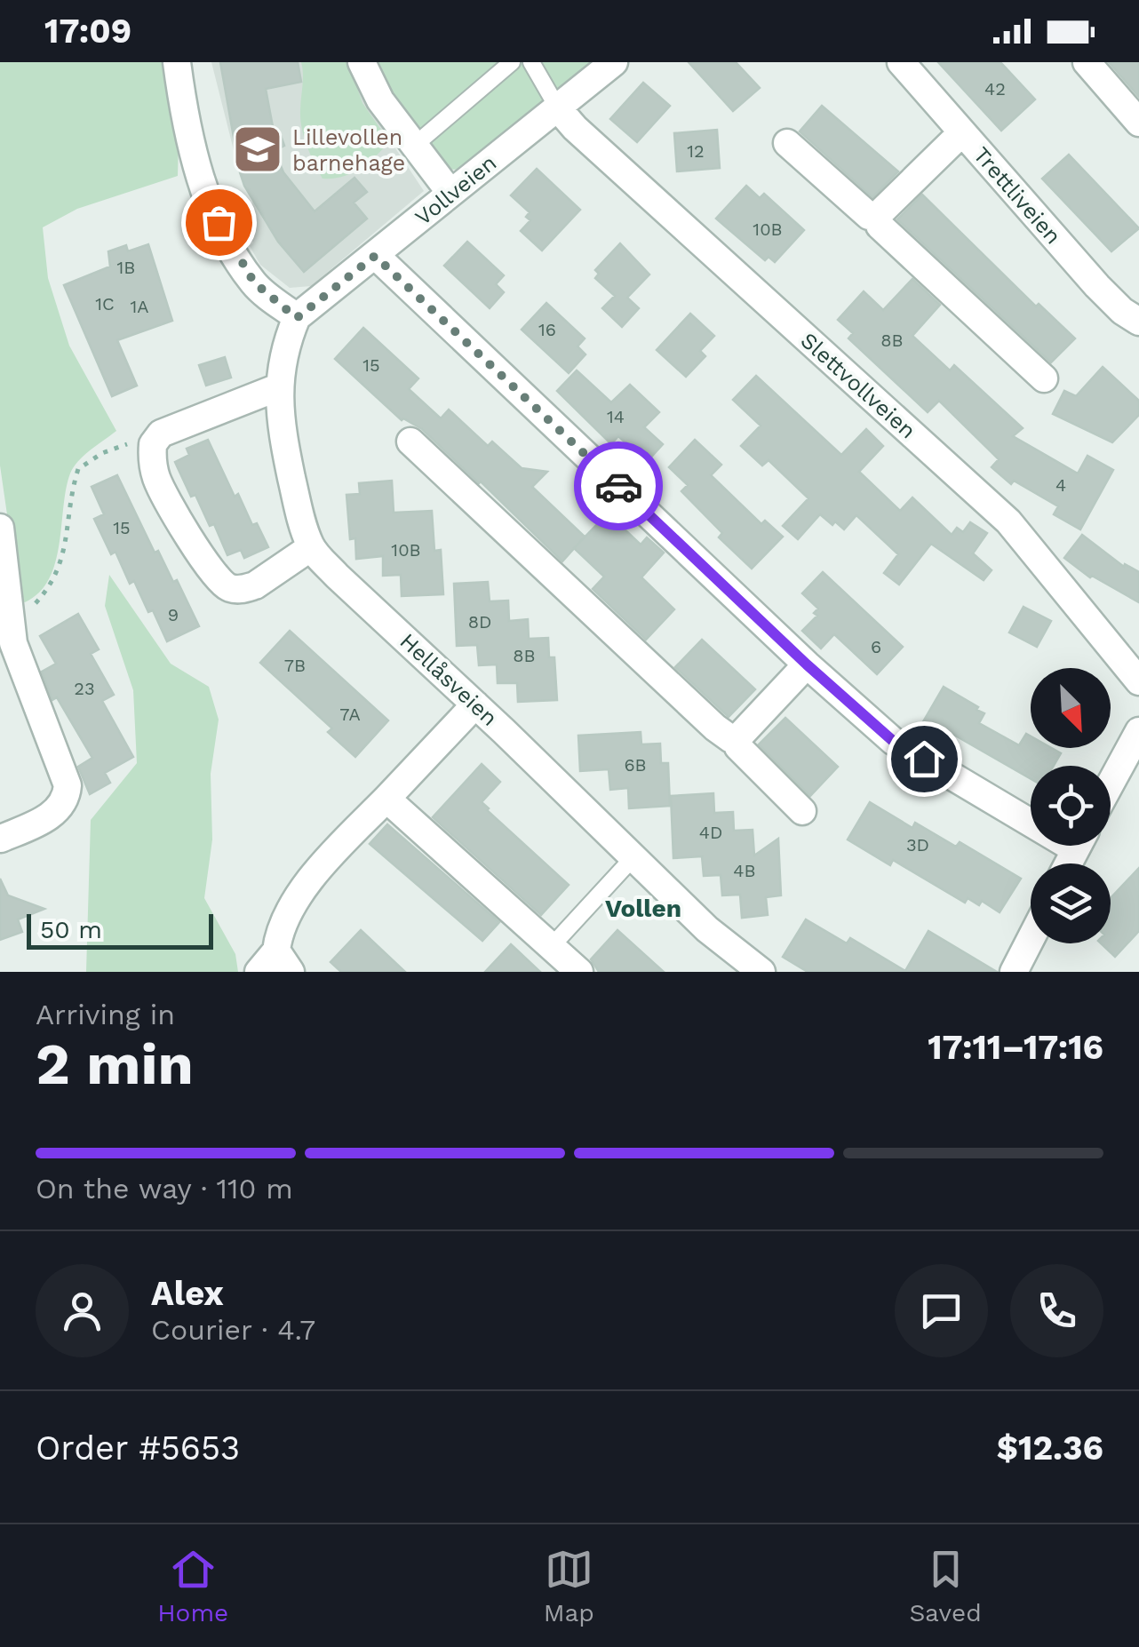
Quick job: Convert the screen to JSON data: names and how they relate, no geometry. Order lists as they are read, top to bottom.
{
  "streets": {
    "street": [
      "Vollveien",
      "Trettliveien",
      "Slettvollveien",
      "Hellåsveien"
    ]
  },
  "crossings": [
    ["Vollveien", "Slettvollveien"],
    ["Vollveien", "Hellåsveien"]
  ],
  "districts": ["Vollen"],
  "places": {
    "school or university": ["Lillevollen barnehage"]
  },
  "house_numbers": [
    "42",
    "12",
    "10B",
    "1B",
    "1C",
    "1A",
    "16",
    "8B",
    "15",
    "14",
    "4",
    "15",
    "10B",
    "9",
    "8D",
    "6",
    "8B",
    "7B",
    "23",
    "7A",
    "6B",
    "4D",
    "3D",
    "4B"
  ],
  "scale_bar": "50 m",
  "north": "bottom right",
  "page": {
    "status": "17:09",
    "scale": "50 m",
    "heading": ["2 min", "Arriving in", "17:11–17:16"],
    "panel": [
      "Alex",
      "Courier · 4.7",
      "Order #5653",
      "$12.36"
    ],
    "bar": "On the way · 110 m",
    "tabs": ["Home", "Map", "Saved"]
  }
}
